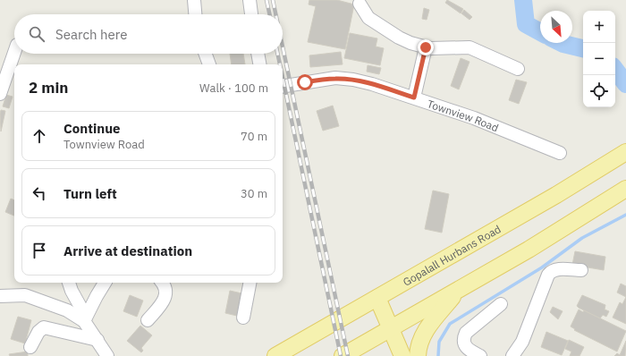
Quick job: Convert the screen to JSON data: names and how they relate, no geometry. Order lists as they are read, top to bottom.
{
  "streets": {
    "main road": ["Gopalall Hurbans Road"],
    "street": ["Townview Road"]
  },
  "north": "bottom right",
  "page": {
    "map_buttons": ["+", "−"],
    "search": "Search here",
    "heading": ["2 min", "Walk · 100 m"],
    "list": [
      ["Continue", "Townview Road", "70 m"],
      ["Turn left", "30 m"],
      "Arrive at destination"
    ]
  }
}
